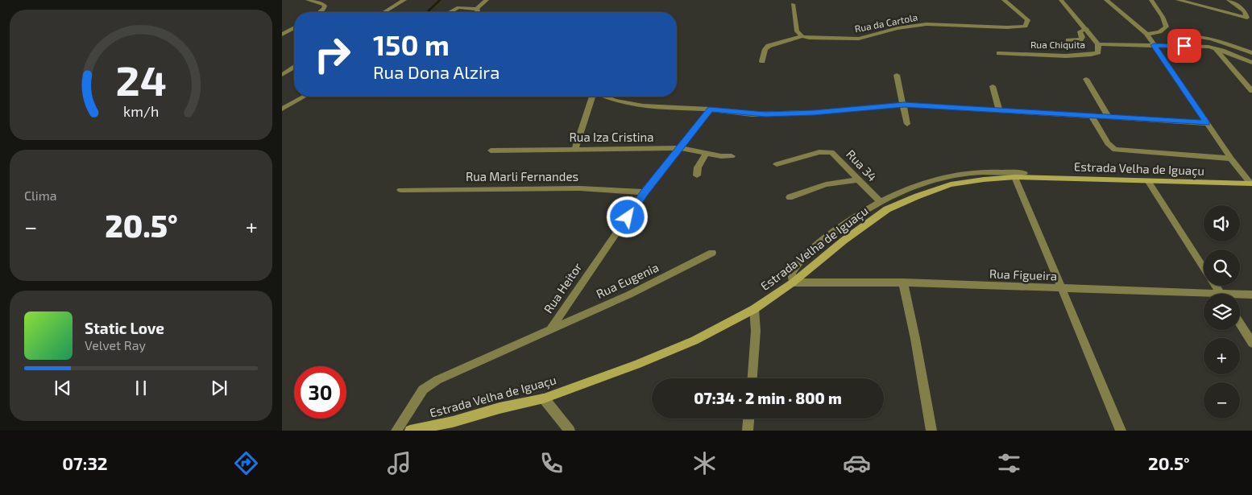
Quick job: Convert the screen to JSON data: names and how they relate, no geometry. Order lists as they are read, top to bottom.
{
  "streets": {
    "main road": ["Estrada Velha de Iguaçu"],
    "street": [
      "Rua da Cartola",
      "Rua Chiquita",
      "Rua Iza Cristina",
      "Rua 34",
      "Rua Marli Fernandes",
      "Rua Figueira",
      "Rua Eugenia",
      "Rua Heitor"
    ]
  },
  "crossings": [
    ["Rua Iza Cristina", "Rua Heitor"],
    ["Estrada Velha de Iguaçu", "Rua Figueira"],
    ["Rua Marli Fernandes", "Rua Heitor"],
    ["Rua Eugenia", "Rua Heitor"]
  ],
  "page": {
    "turn": ["150 m", "Rua Dona Alzira"],
    "tile": "Clima",
    "map_buttons": ["+", "−"],
    "heat": ["−", "20.5°", "+"],
    "song": ["Static Love", "Velvet Ray"],
    "limit": "30",
    "trip": "07:34 · 2 min · 800 m",
    "tabs": ["07:32", "20.5°"],
    "gauge": ["24", "km/h"]
  }
}
